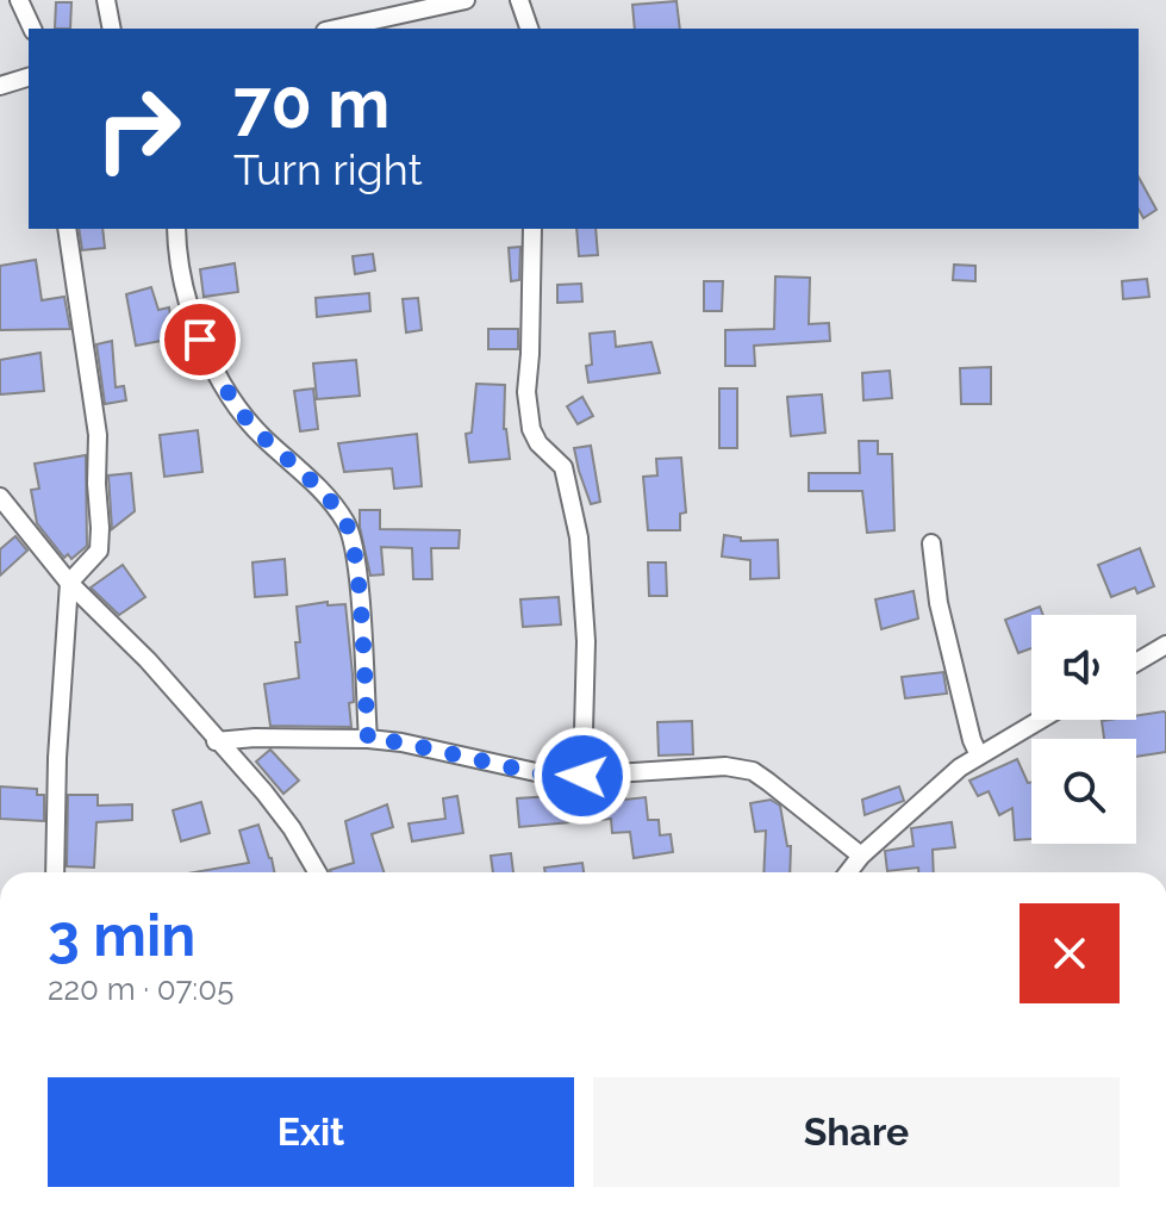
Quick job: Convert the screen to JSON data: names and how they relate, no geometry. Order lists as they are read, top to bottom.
{
  "page": {
    "turn": ["70 m", "Turn right"],
    "heading": ["3 min", "220 m · 07:05"],
    "buttons": ["Exit", "Share"]
  }
}
